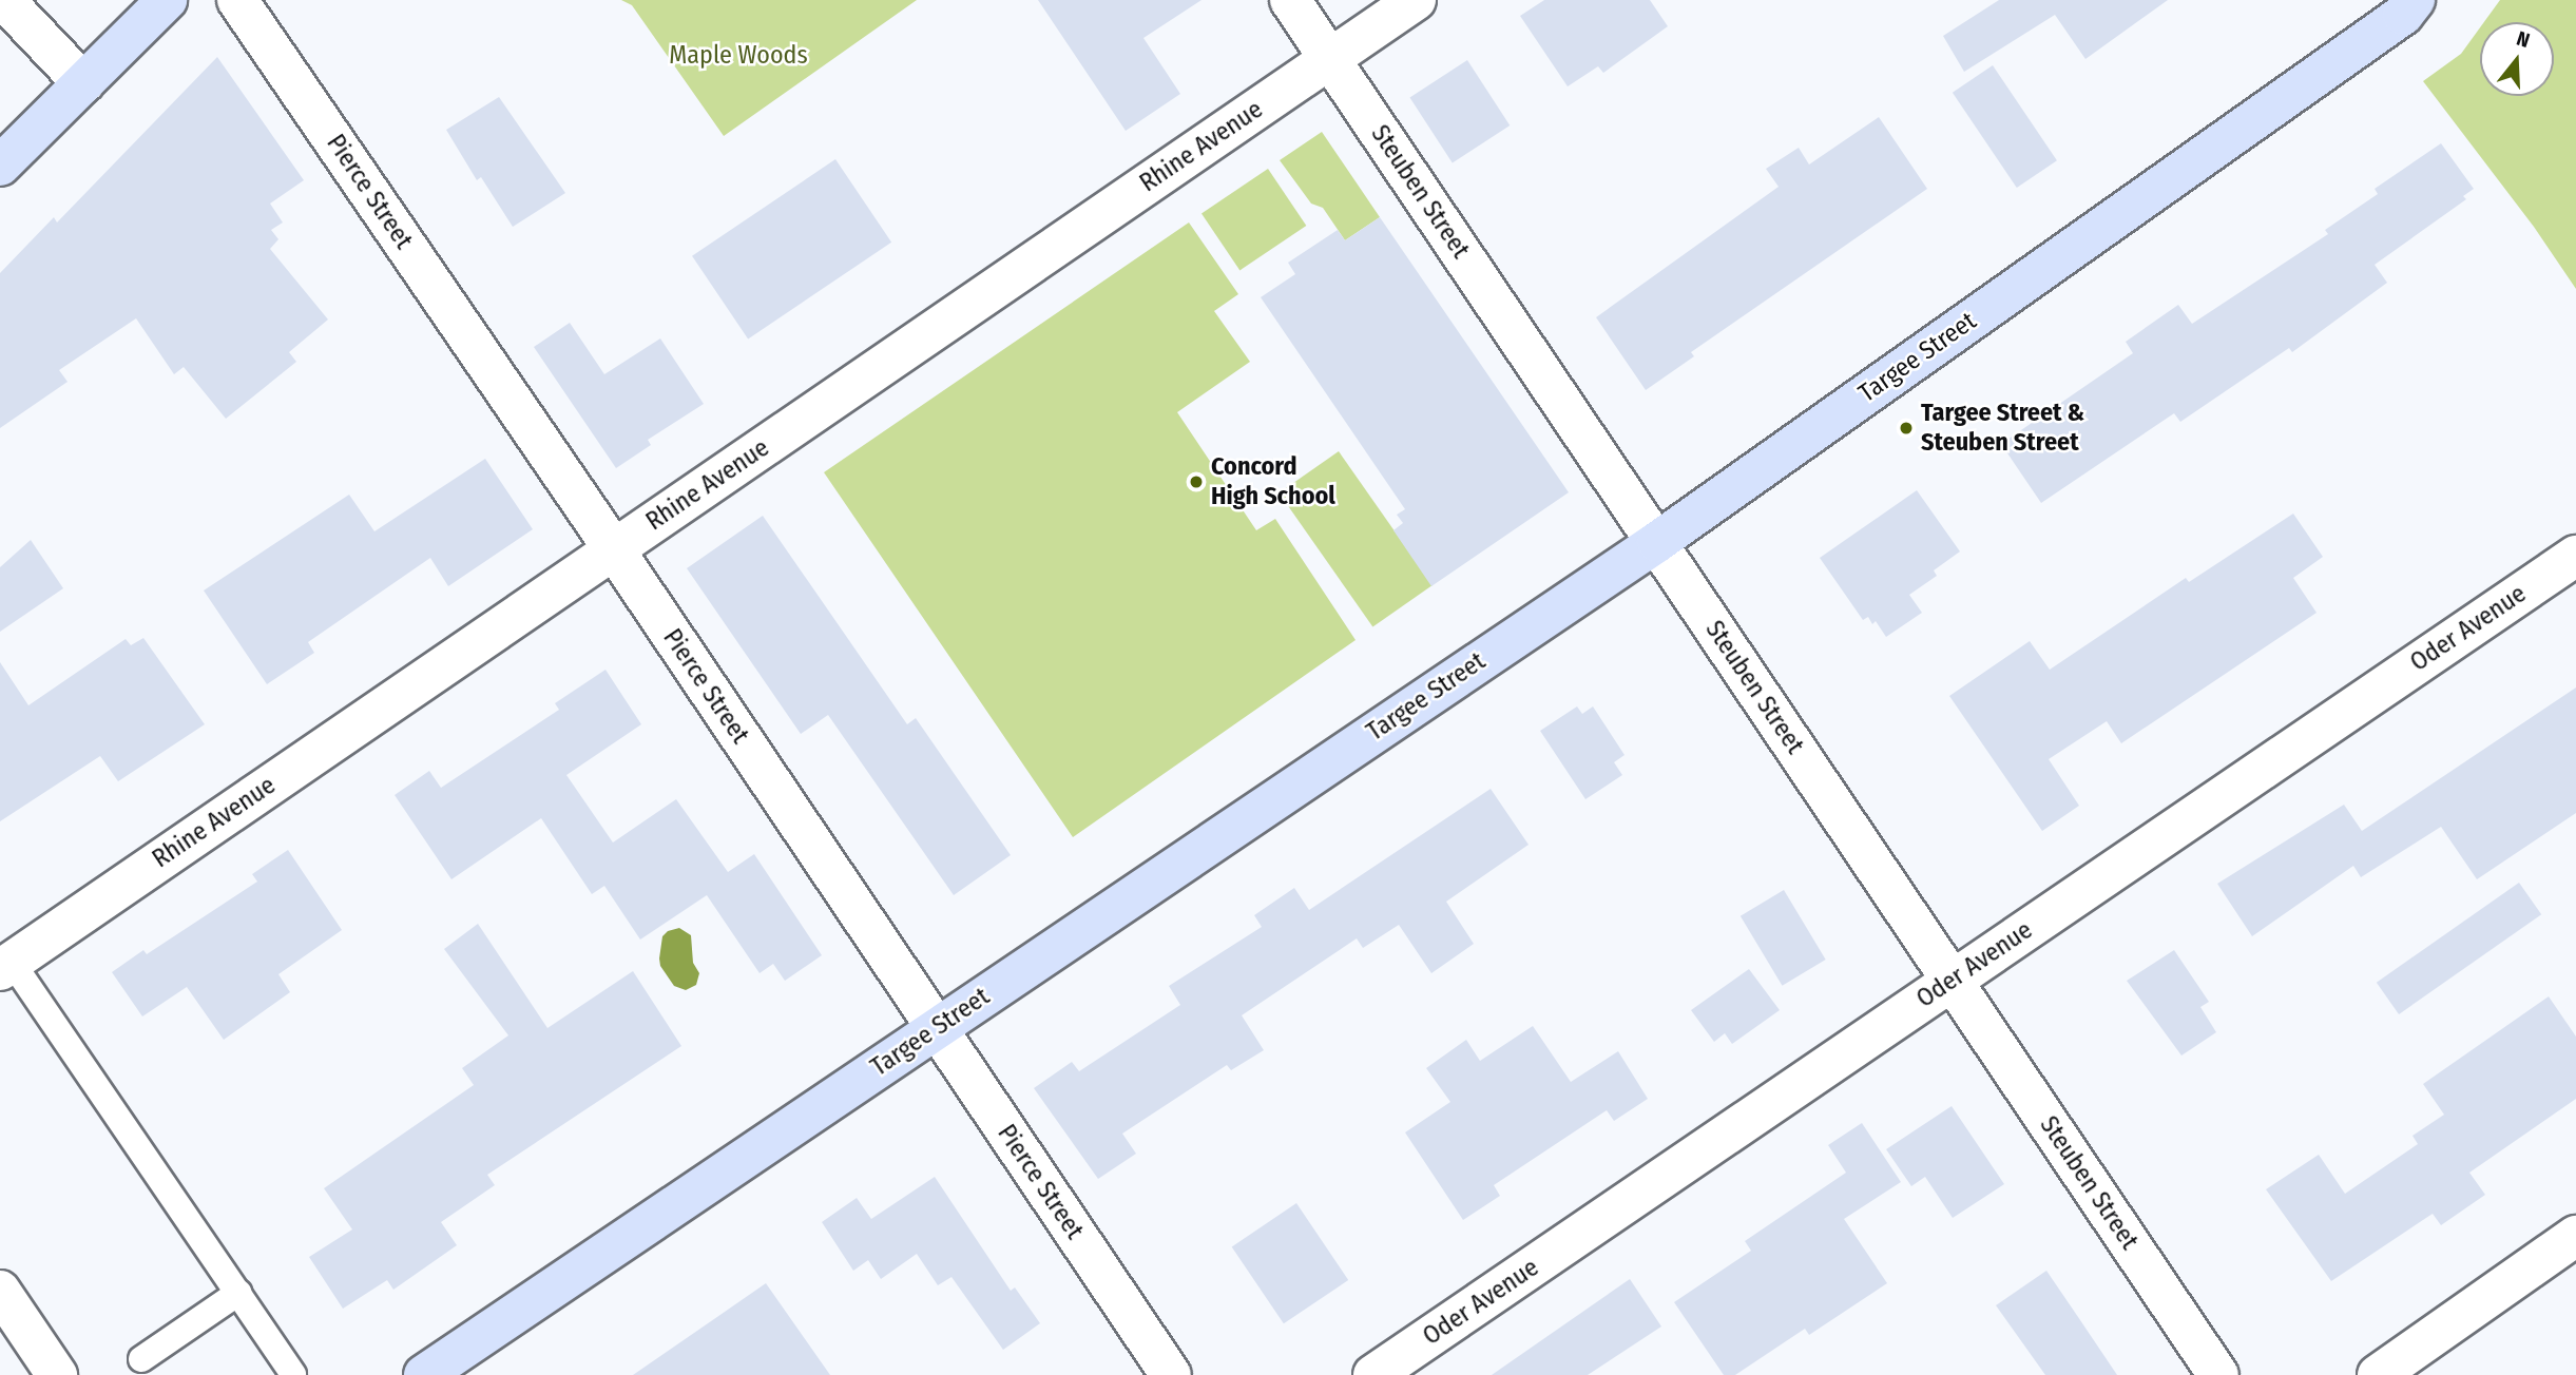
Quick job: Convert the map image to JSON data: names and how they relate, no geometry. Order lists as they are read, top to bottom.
{
  "streets": {
    "main road": ["Targee Street"],
    "street": [
      "Rhine Avenue",
      "Pierce Street",
      "Steuben Street",
      "Oder Avenue"
    ]
  },
  "crossings": [
    ["Rhine Avenue", "Pierce Street"],
    ["Rhine Avenue", "Steuben Street"],
    ["Pierce Street", "Targee Street"],
    ["Steuben Street", "Targee Street"],
    ["Steuben Street", "Oder Avenue"]
  ],
  "parks": ["Maple Woods"],
  "places": ["Targee Street & Steuben Street", "Concord High School"],
  "north": "top"
}
